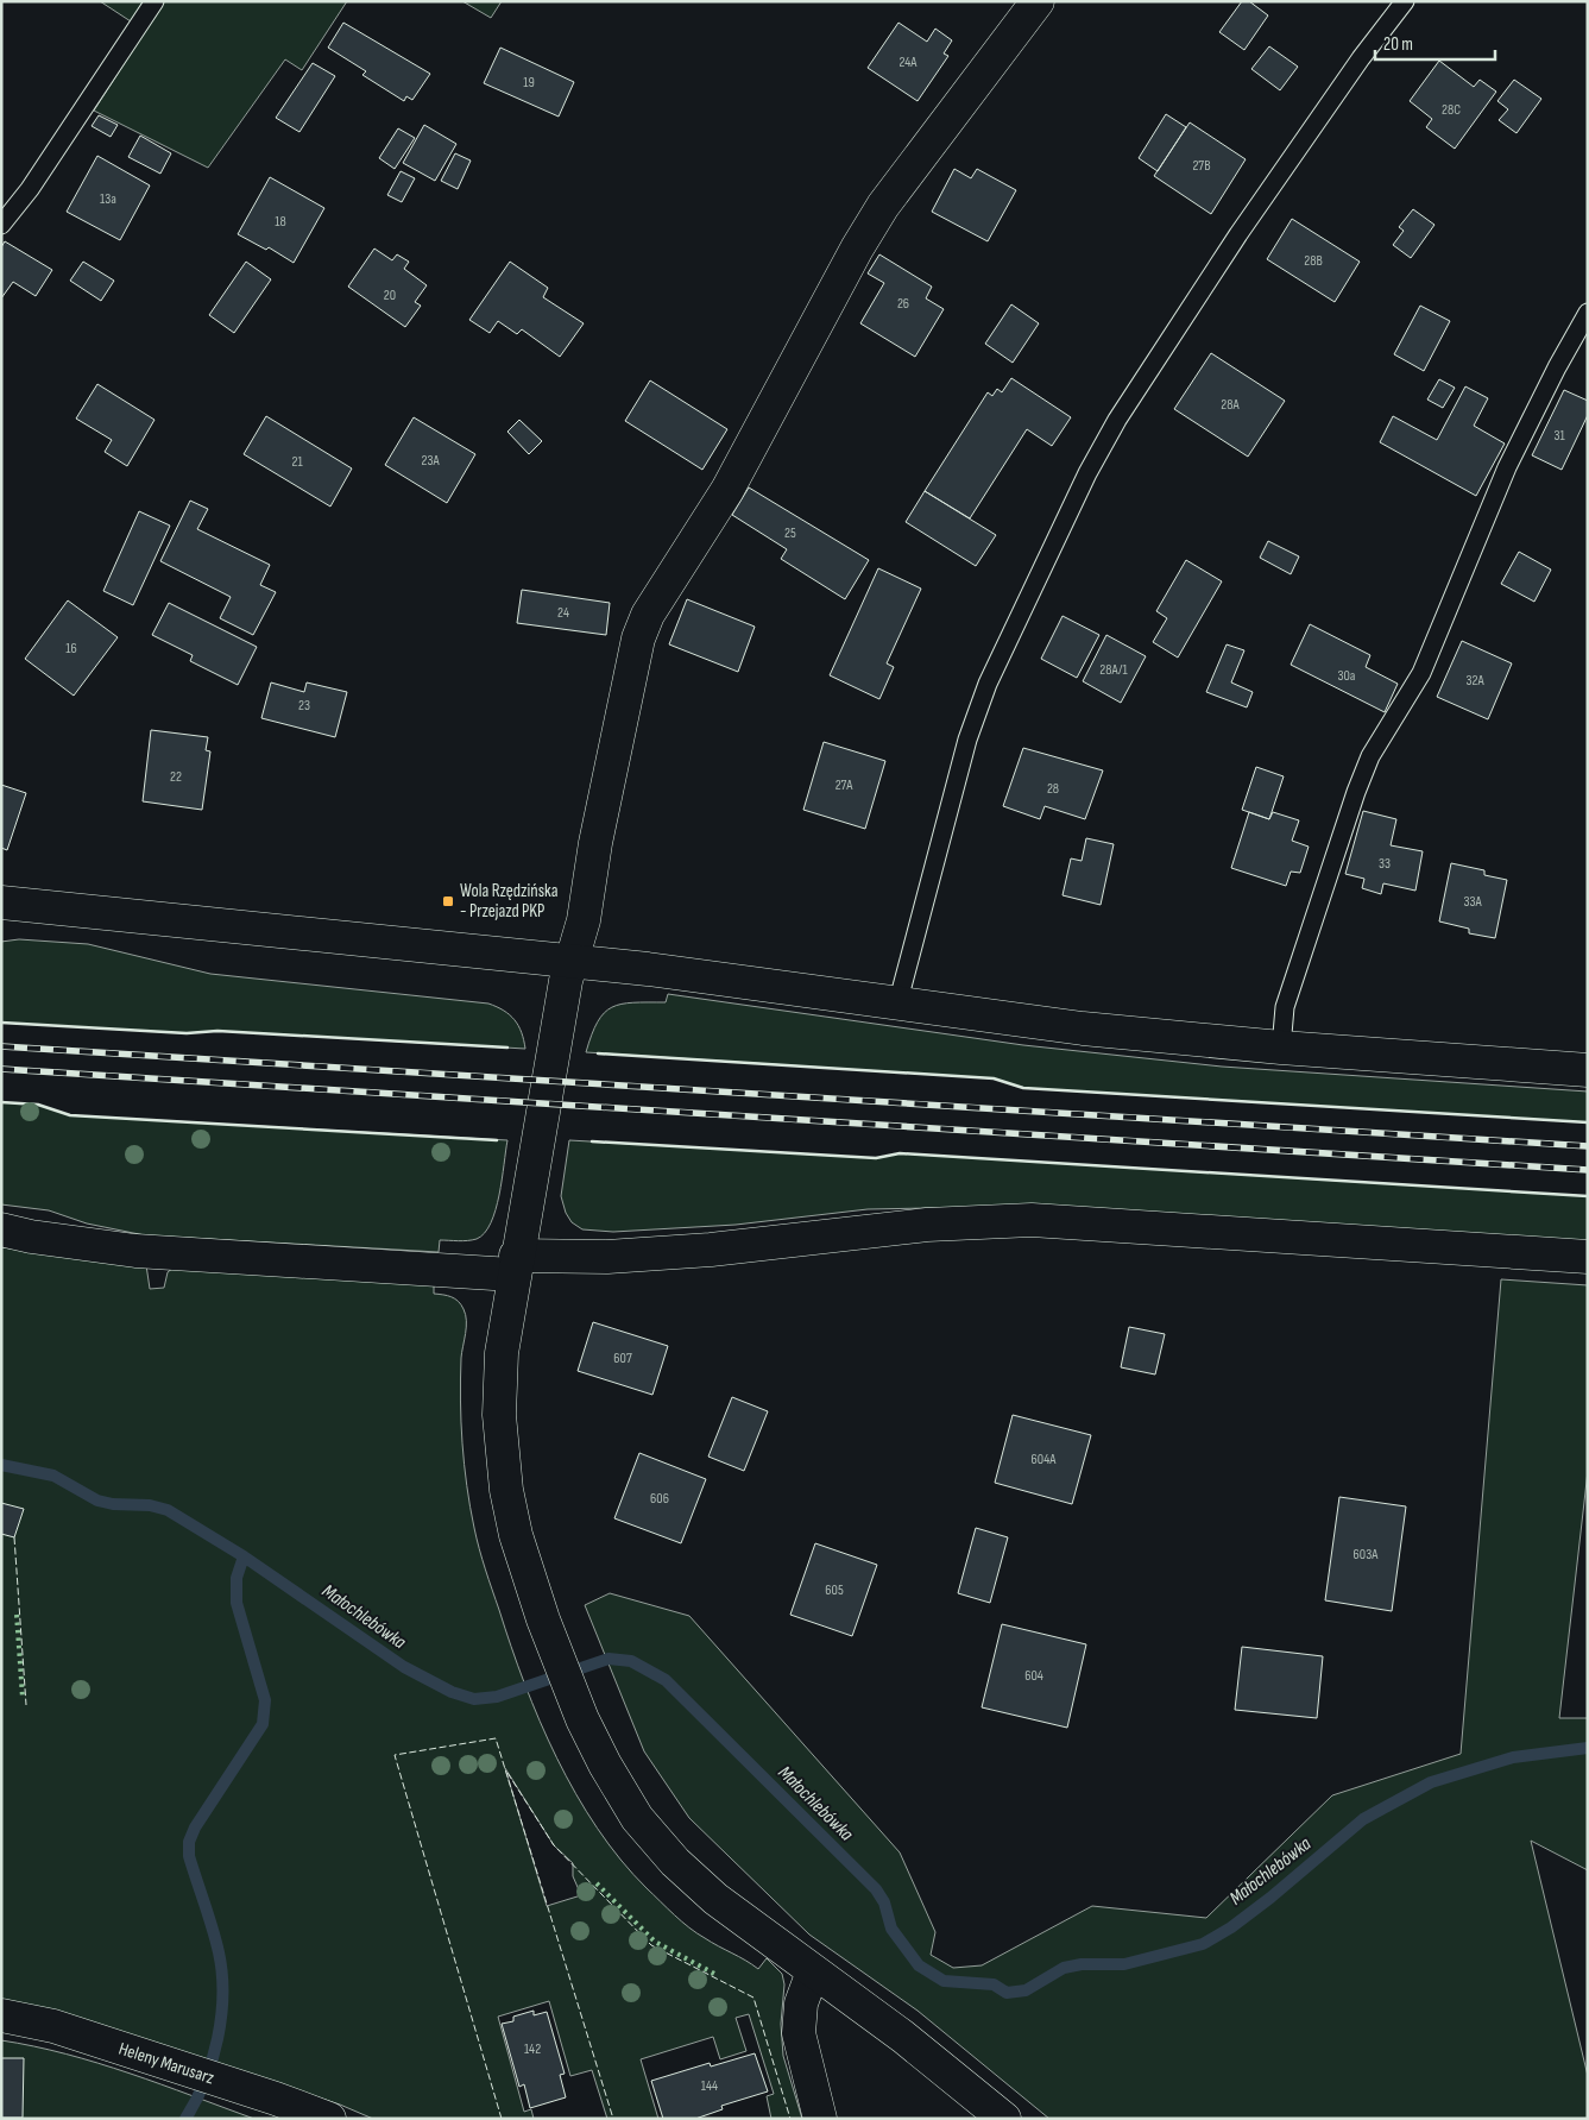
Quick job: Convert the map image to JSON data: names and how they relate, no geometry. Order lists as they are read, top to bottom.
{
  "streets": {
    "street": ["Heleny Marusarz"]
  },
  "water": ["Małochlebówka"],
  "places": {
    "transit": ["Wola Rzędzińska - Przejazd PKP"]
  },
  "house_numbers": [
    "24A",
    "19",
    "28C",
    "27B",
    "13a",
    "18",
    "28B",
    "20",
    "26",
    "28A",
    "31",
    "23A",
    "21",
    "25",
    "24",
    "16",
    "28A/1",
    "30a",
    "32A",
    "23",
    "22",
    "27A",
    "28",
    "33",
    "33A",
    "607",
    "604A",
    "606",
    "603A",
    "605",
    "604",
    "142",
    "144"
  ],
  "scale_bar": "20 m"
}
